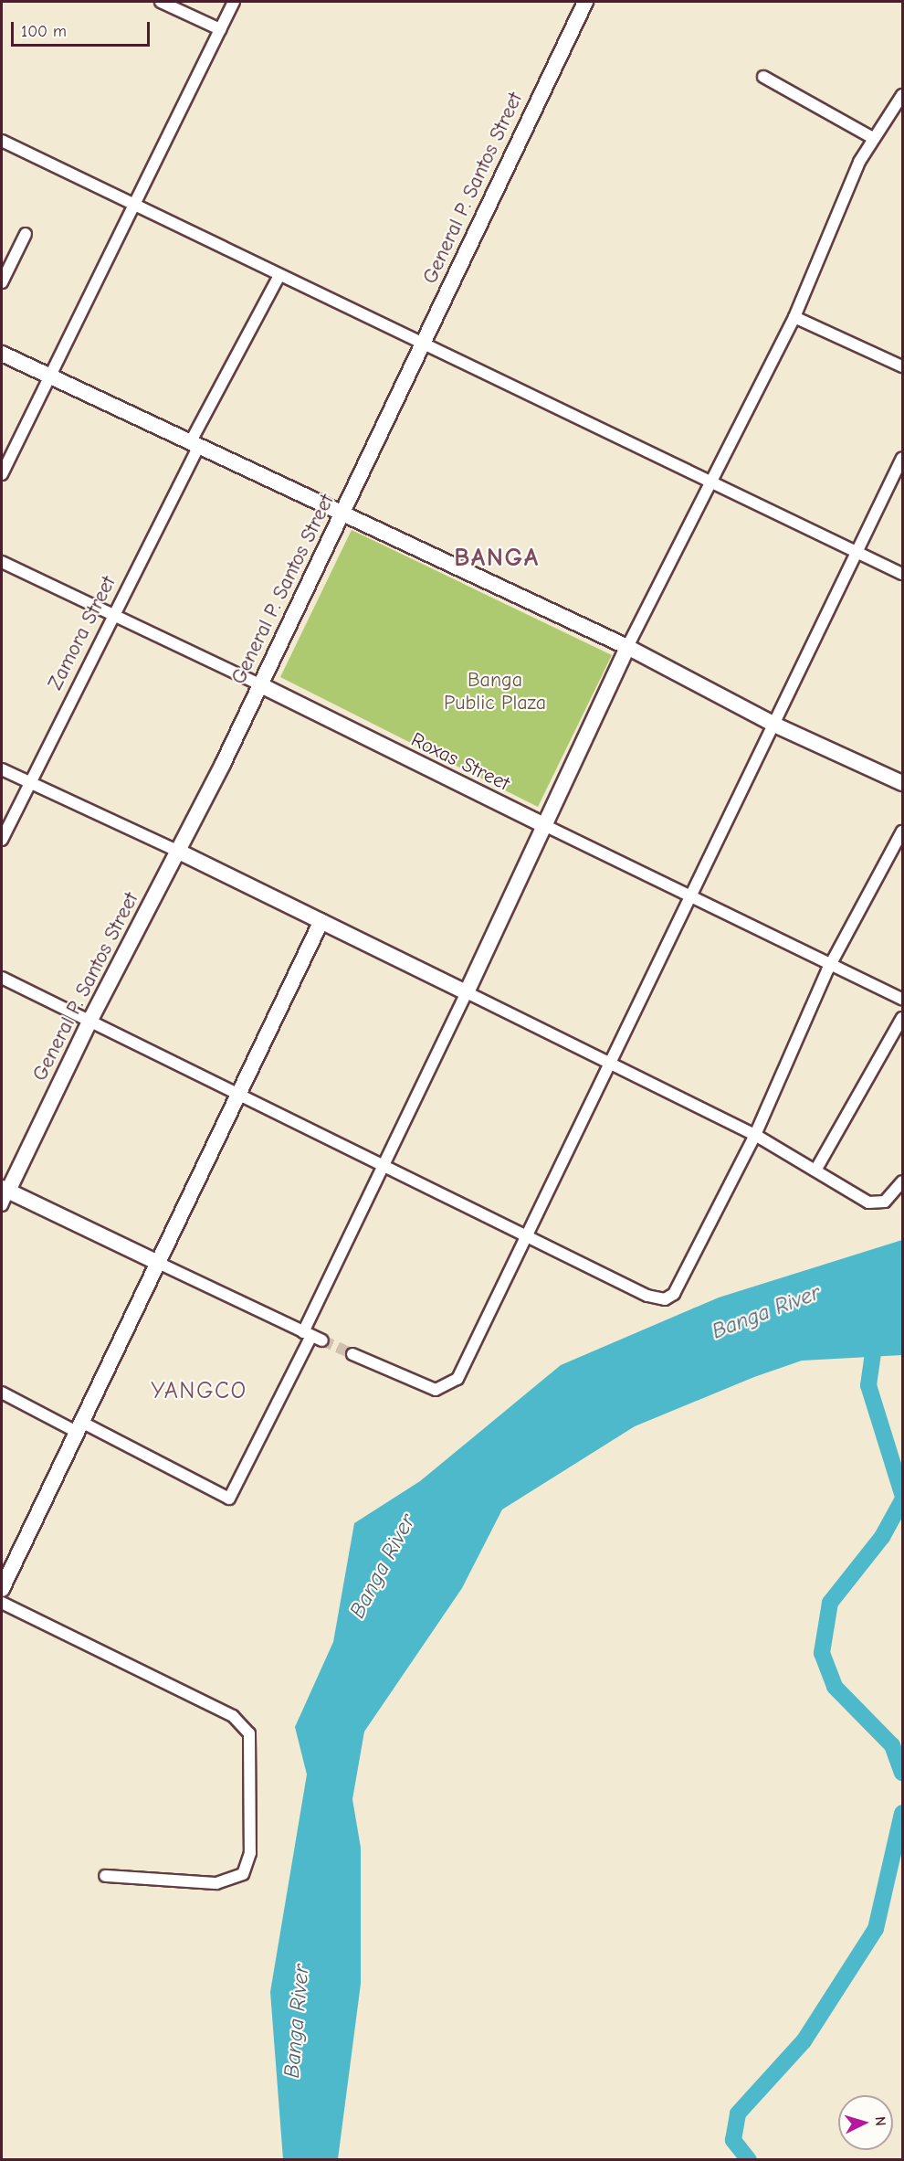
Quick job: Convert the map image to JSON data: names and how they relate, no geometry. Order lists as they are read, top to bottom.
{
  "streets": {
    "street": ["General P. Santos Street", "Zamora Street", "Roxas Street"]
  },
  "crossings": [
    ["General P. Santos Street", "Roxas Street"],
    ["Zamora Street", "Roxas Street"]
  ],
  "districts": ["BANGA", "YANGCO"],
  "water": ["Banga River"],
  "parks": ["Banga Public Plaza"],
  "scale_bar": "100 m",
  "north": "right"
}
